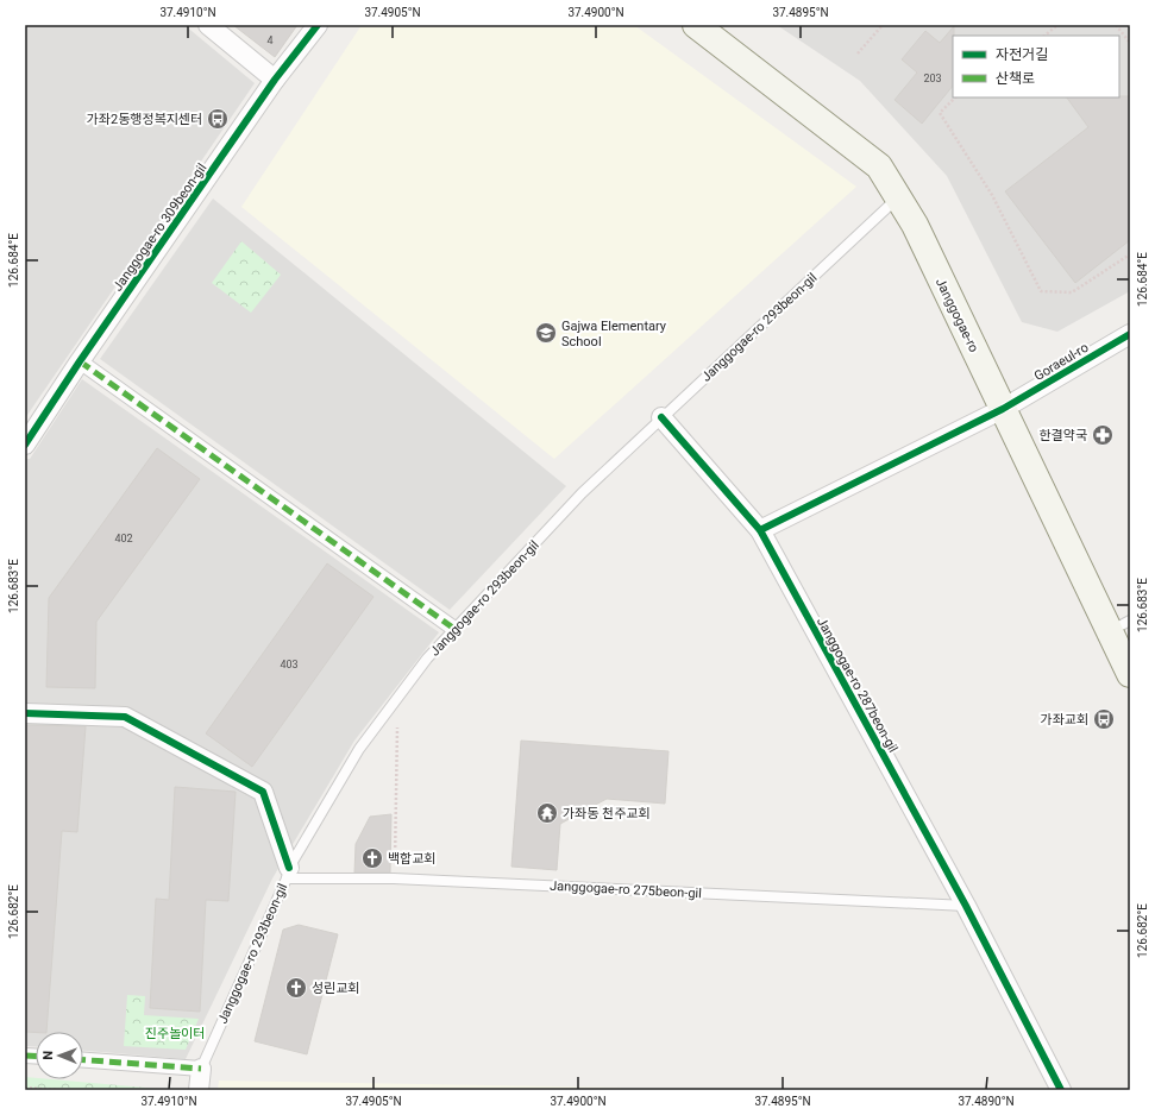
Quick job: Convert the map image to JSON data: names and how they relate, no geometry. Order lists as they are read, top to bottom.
{
  "streets": {
    "main road": ["Janggogae-ro"],
    "street": [
      "Janggogae-ro 309beon-gil",
      "Janggogae-ro 293beon-gil",
      "Goraeul-ro",
      "Janggogae-ro 287beon-gil"
    ],
    "lane": ["Janggogae-ro 275beon-gil"]
  },
  "crossings": [
    ["Janggogae-ro", "Janggogae-ro 293beon-gil"],
    ["Janggogae-ro", "Goraeul-ro"],
    ["Janggogae-ro 293beon-gil", "Janggogae-ro 287beon-gil"],
    ["Janggogae-ro 293beon-gil", "Janggogae-ro 275beon-gil"],
    ["Janggogae-ro 287beon-gil", "Janggogae-ro 275beon-gil"]
  ],
  "parks": ["진주놀이터"],
  "places": {
    "bus stop": ["가좌2동행정복지센터", "가좌교회"],
    "school or university": ["Gajwa Elementary School"],
    "pharmacy": ["한결약국"],
    "temple": ["가좌동 천주교회"],
    "church": ["백합교회", "성린교회"]
  },
  "house_numbers": [
    "4",
    "203",
    "402",
    "403"
  ],
  "legend": ["자전거길", "산책로"],
  "north": "left",
  "coordinates": [
    "37.4910°N",
    "37.4905°N",
    "37.4900°N",
    "37.4895°N",
    "126.684°E",
    "126.683°E",
    "126.682°E",
    "37.4890°N"
  ]
}
